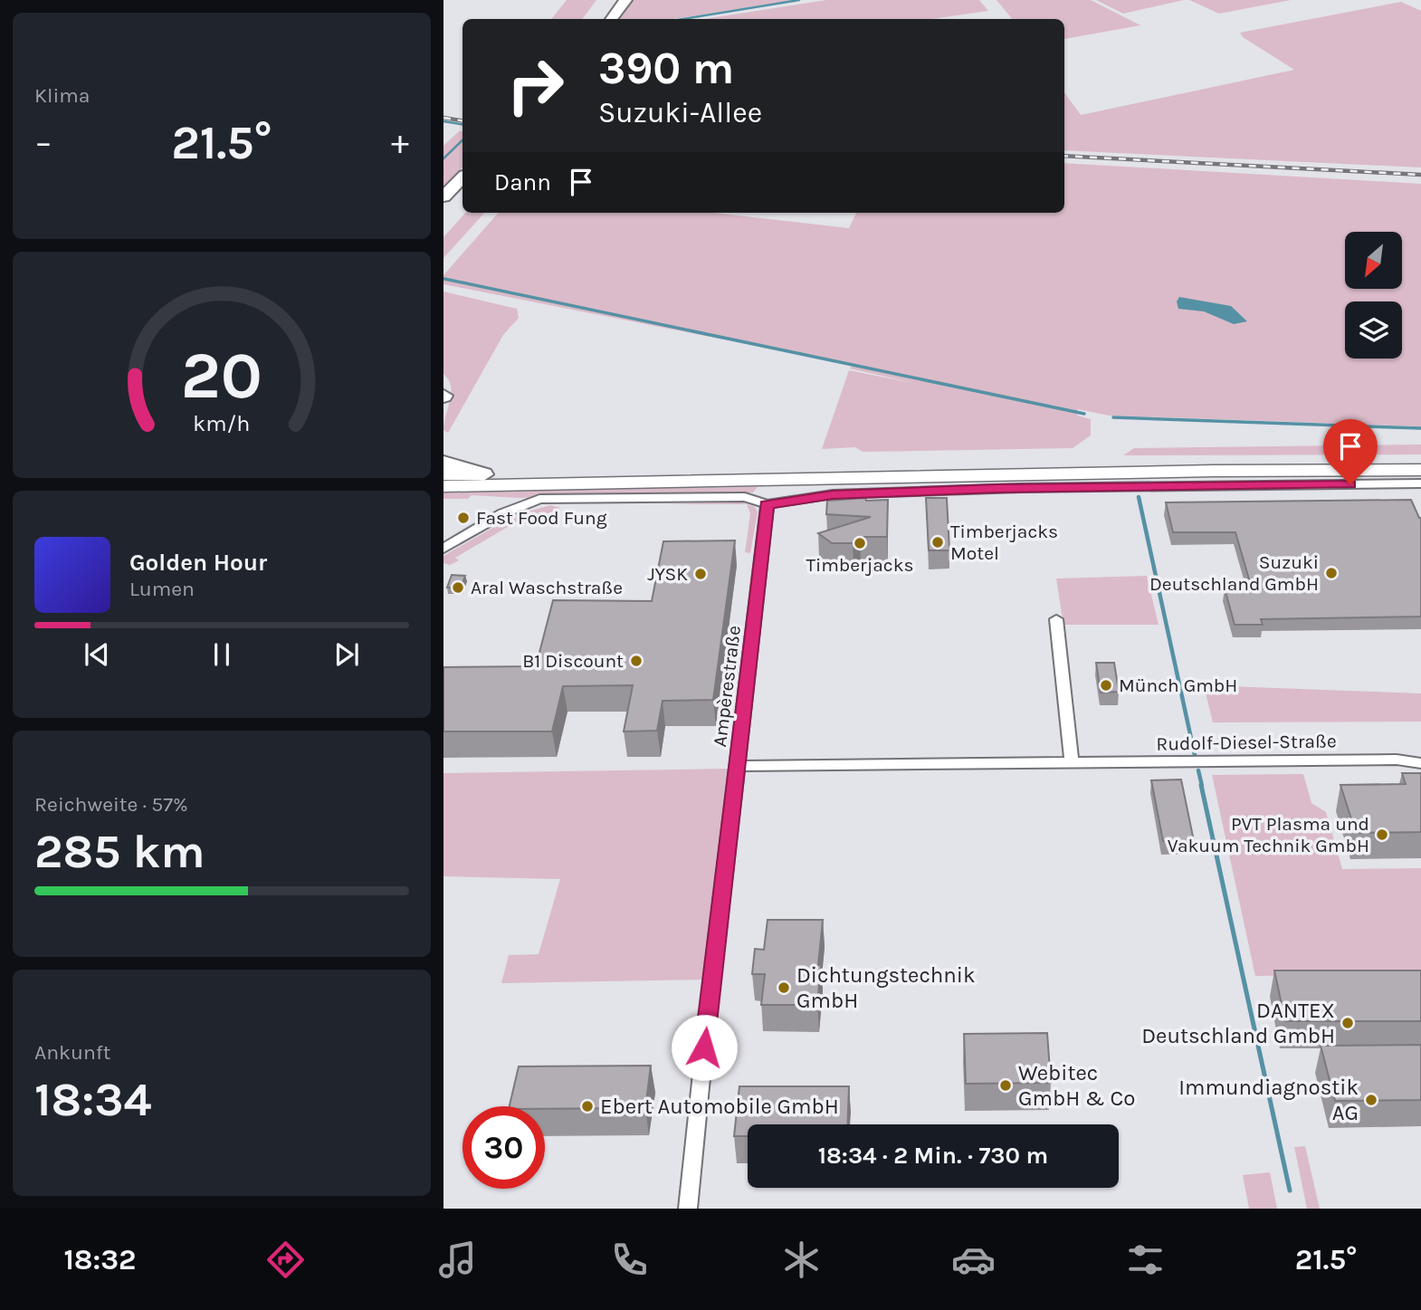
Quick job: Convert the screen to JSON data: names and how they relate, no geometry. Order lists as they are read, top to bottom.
{
  "streets": {
    "street": ["Ampèrestraße", "Rudolf-Diesel-Straße"]
  },
  "crossings": [
    ["Ampèrestraße", "Rudolf-Diesel-Straße"]
  ],
  "places": [
    "Fast Food Fung",
    "Timberjacks Motel",
    "Timberjacks",
    "Suzuki Deutschland GmbH",
    "JYSK",
    "Aral Waschstraße",
    "B1 Discount",
    "Münch GmbH",
    "PVT Plasma und Vakuum Technik GmbH",
    "Dichtungstechnik GmbH",
    "DANTEX Deutschland GmbH",
    "Webitec GmbH & Co",
    "Immundiagnostik AG",
    "Ebert Automobile GmbH"
  ],
  "north": "bottom left",
  "page": {
    "tile": [
      "Klima",
      ["Reichweite · 57%", "285 km"],
      ["Ankunft", "18:34"]
    ],
    "turn": ["390 m", "Suzuki-Allee"],
    "heat": ["−", "21.5°", "+"],
    "then": "Dann",
    "song": ["Golden Hour", "Lumen"],
    "limit": "30",
    "trip": "18:34 · 2 Min. · 730 m",
    "tabs": ["18:32", "21.5°"],
    "gauge": ["20", "km/h"]
  }
}
